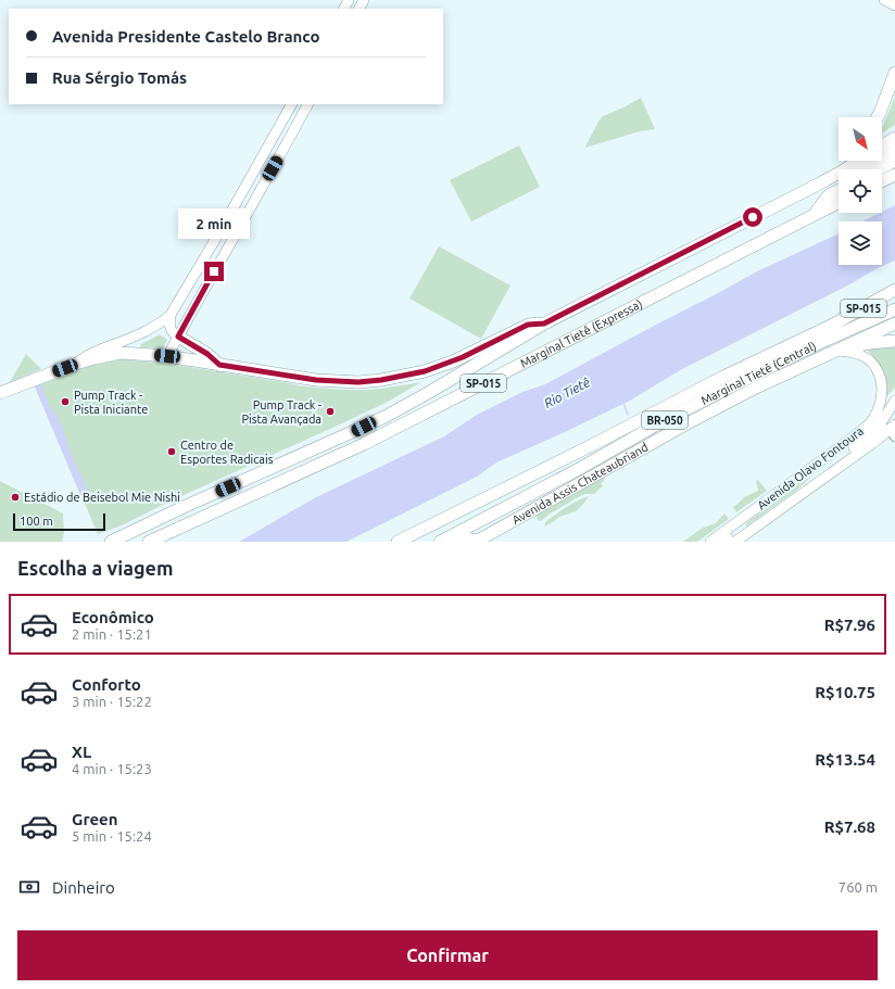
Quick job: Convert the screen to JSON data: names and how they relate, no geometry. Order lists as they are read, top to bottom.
{
  "streets": {
    "highway": [
      "SP-015",
      "Marginal Tietê (Expressa)",
      "Marginal Tietê (Central)",
      "BR-050",
      "Avenida Assis Chateaubriand"
    ],
    "main road": ["Avenida Olavo Fontoura"]
  },
  "crossings": [
    ["Avenida Olavo Fontoura", "Avenida Assis Chateaubriand"]
  ],
  "water": ["Rio Tietê"],
  "places": [
    "Pump Track - Pista Iniciante",
    "Pump Track - Pista Avançada",
    "Centro de Esportes Radicais",
    "Estádio de Beisebol Mie Nishi"
  ],
  "scale_bar": "100 m",
  "north": "bottom right",
  "page": {
    "banner": ["Avenida Presidente Castelo Branco", "Rua Sérgio Tomás"],
    "bubble": "2 min",
    "scale": "100 m",
    "heading": "Escolha a viagem",
    "list": [
      {
        "name": "Econômico",
        "note": "2 min · 15:21",
        "value": "R$7.96"
      },
      {
        "name": "Conforto",
        "note": "3 min · 15:22",
        "value": "R$10.75"
      },
      {
        "name": "XL",
        "note": "4 min · 15:23",
        "value": "R$13.54"
      },
      {
        "name": "Green",
        "note": "5 min · 15:24",
        "value": "R$7.68"
      }
    ],
    "pay": ["Dinheiro", "760 m"],
    "buttons": "Confirmar"
  }
}
